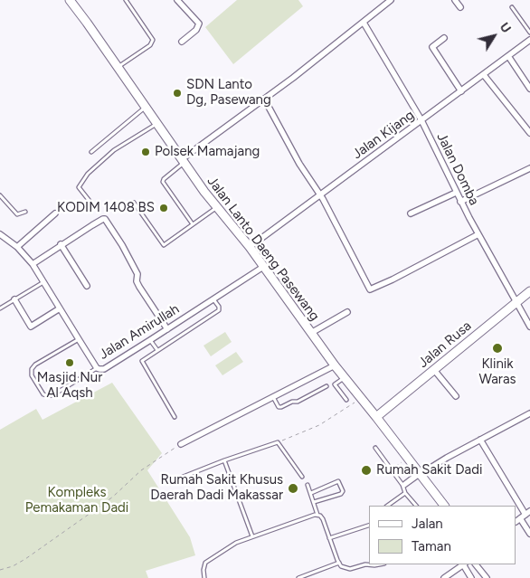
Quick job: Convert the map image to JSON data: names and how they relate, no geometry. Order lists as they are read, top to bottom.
{
  "streets": {
    "main road": ["Jalan Lanto Daeng Pasewang", "Jalan Rusa"],
    "street": ["Jalan Kijang", "Jalan Domba", "Jalan Amirullah"]
  },
  "crossings": [
    ["Jalan Kijang", "Jalan Domba"],
    ["Jalan Kijang", "Jalan Lanto Daeng Pasewang"],
    ["Jalan Domba", "Jalan Rusa"],
    ["Jalan Lanto Daeng Pasewang", "Jalan Amirullah"],
    ["Jalan Lanto Daeng Pasewang", "Jalan Rusa"]
  ],
  "parks": ["Kompleks Pemakaman Dadi"],
  "places": [
    "SDN Lanto Dg, Pasewang",
    "Polsek Mamajang",
    "KODIM 1408 BS",
    "Klinik Waras",
    "Masjid Nur Al Aqsh",
    "Rumah Sakit Dadi",
    "Rumah Sakit Khusus Daerah Dadi Makassar"
  ],
  "legend": ["Jalan", "Taman"],
  "north": "top right"
}
